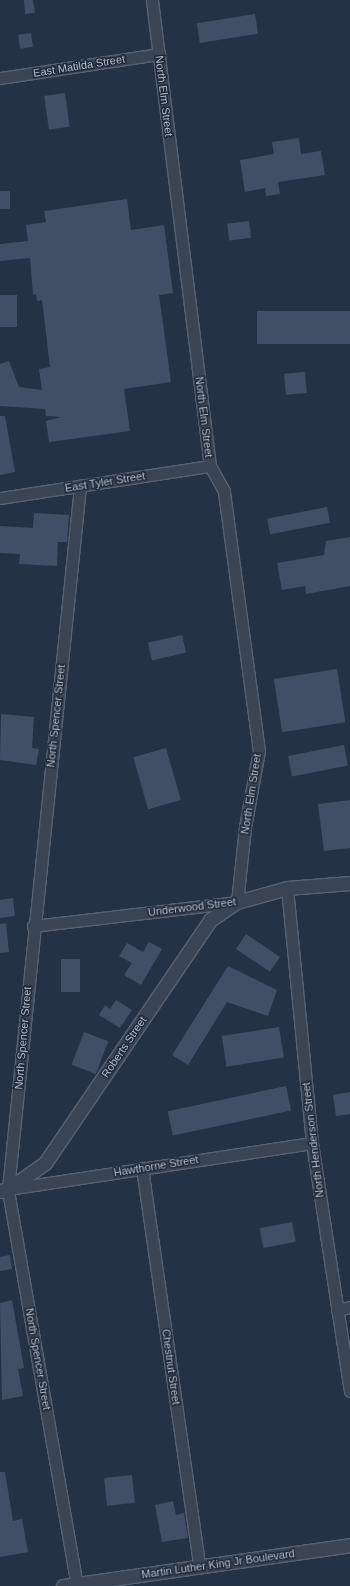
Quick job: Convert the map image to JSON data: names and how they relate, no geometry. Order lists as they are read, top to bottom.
{
  "streets": {
    "street": [
      "East Matilda Street",
      "North Elm Street",
      "East Tyler Street",
      "North Spencer Street",
      "Underwood Street",
      "Roberts Street",
      "North Henderson Street",
      "Hawthorne Street",
      "Chestnut Street",
      "Martin Luther King Jr Boulevard"
    ]
  },
  "crossings": [
    ["East Matilda Street", "North Elm Street"],
    ["North Elm Street", "East Tyler Street"],
    ["North Elm Street", "Underwood Street"],
    ["North Elm Street", "Roberts Street"],
    ["East Tyler Street", "North Spencer Street"],
    ["North Spencer Street", "Underwood Street"],
    ["North Spencer Street", "Roberts Street"],
    ["North Spencer Street", "Hawthorne Street"],
    ["North Spencer Street", "Martin Luther King Jr Boulevard"],
    ["Underwood Street", "Roberts Street"],
    ["Underwood Street", "North Henderson Street"],
    ["Roberts Street", "Hawthorne Street"],
    ["North Henderson Street", "Hawthorne Street"],
    ["Hawthorne Street", "Chestnut Street"],
    ["Chestnut Street", "Martin Luther King Jr Boulevard"]
  ]
}
